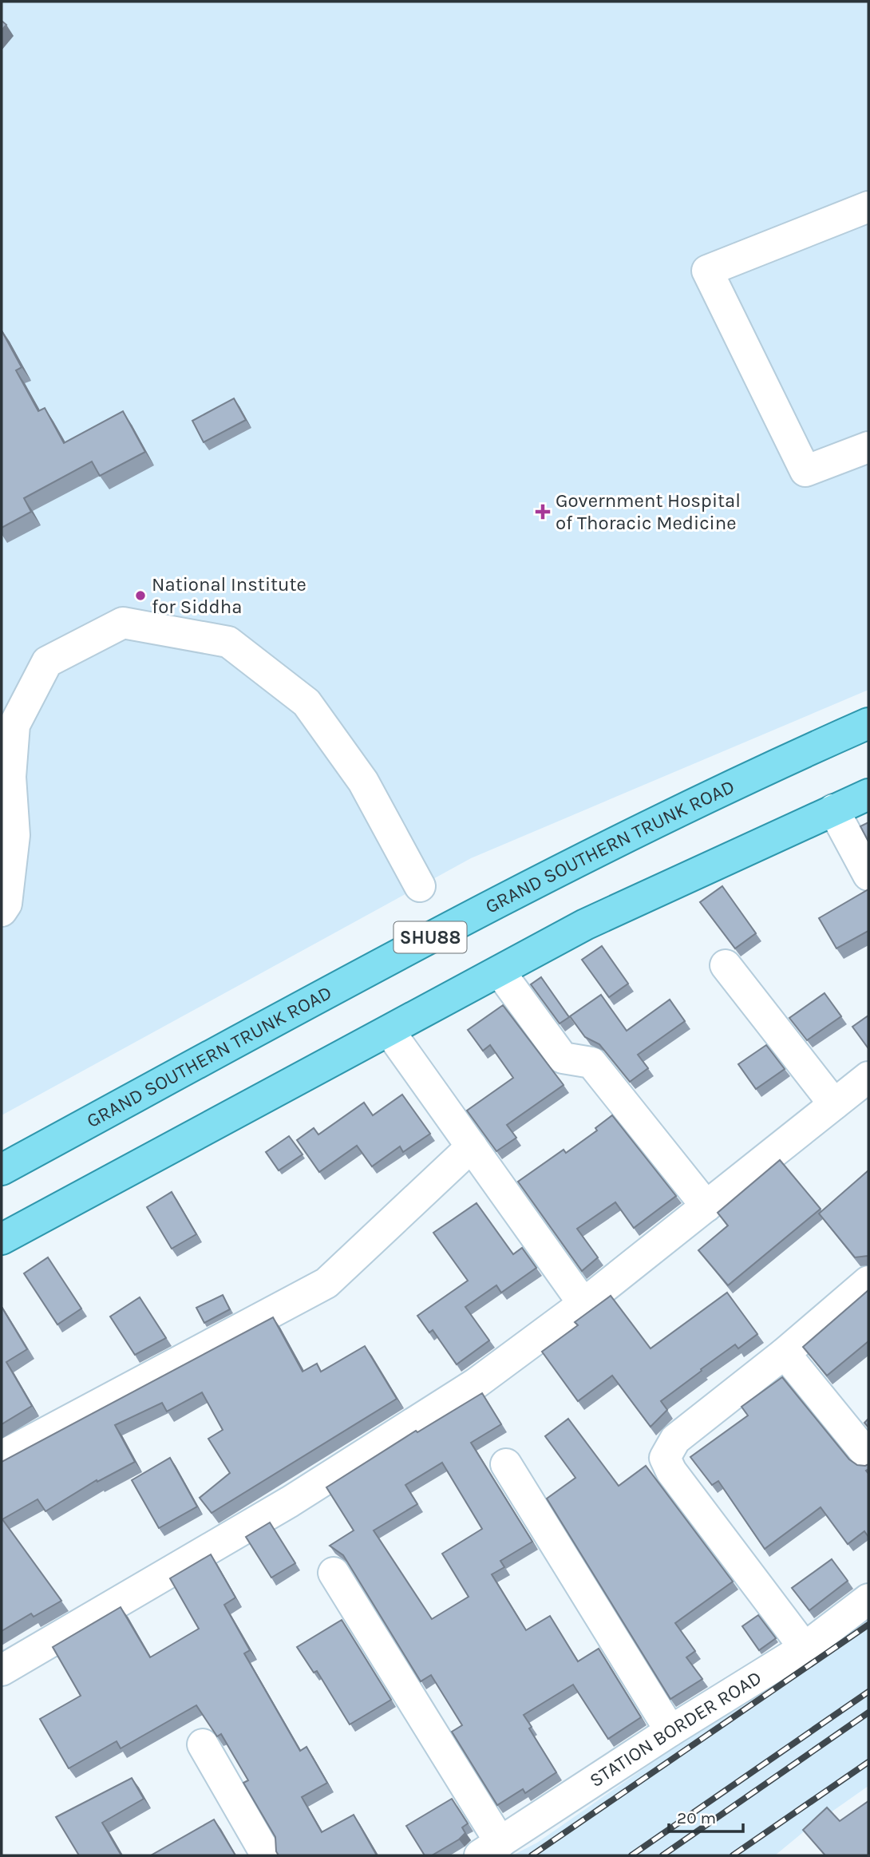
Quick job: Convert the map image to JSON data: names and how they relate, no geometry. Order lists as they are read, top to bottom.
{
  "streets": {
    "main road": ["GRAND SOUTHERN TRUNK ROAD", "SHU88"],
    "street": ["STATION BORDER ROAD"]
  },
  "places": {
    "health": ["Government Hospital of Thoracic Medicine"],
    "other": ["National Institute for Siddha"]
  },
  "scale_bar": "20 m"
}
